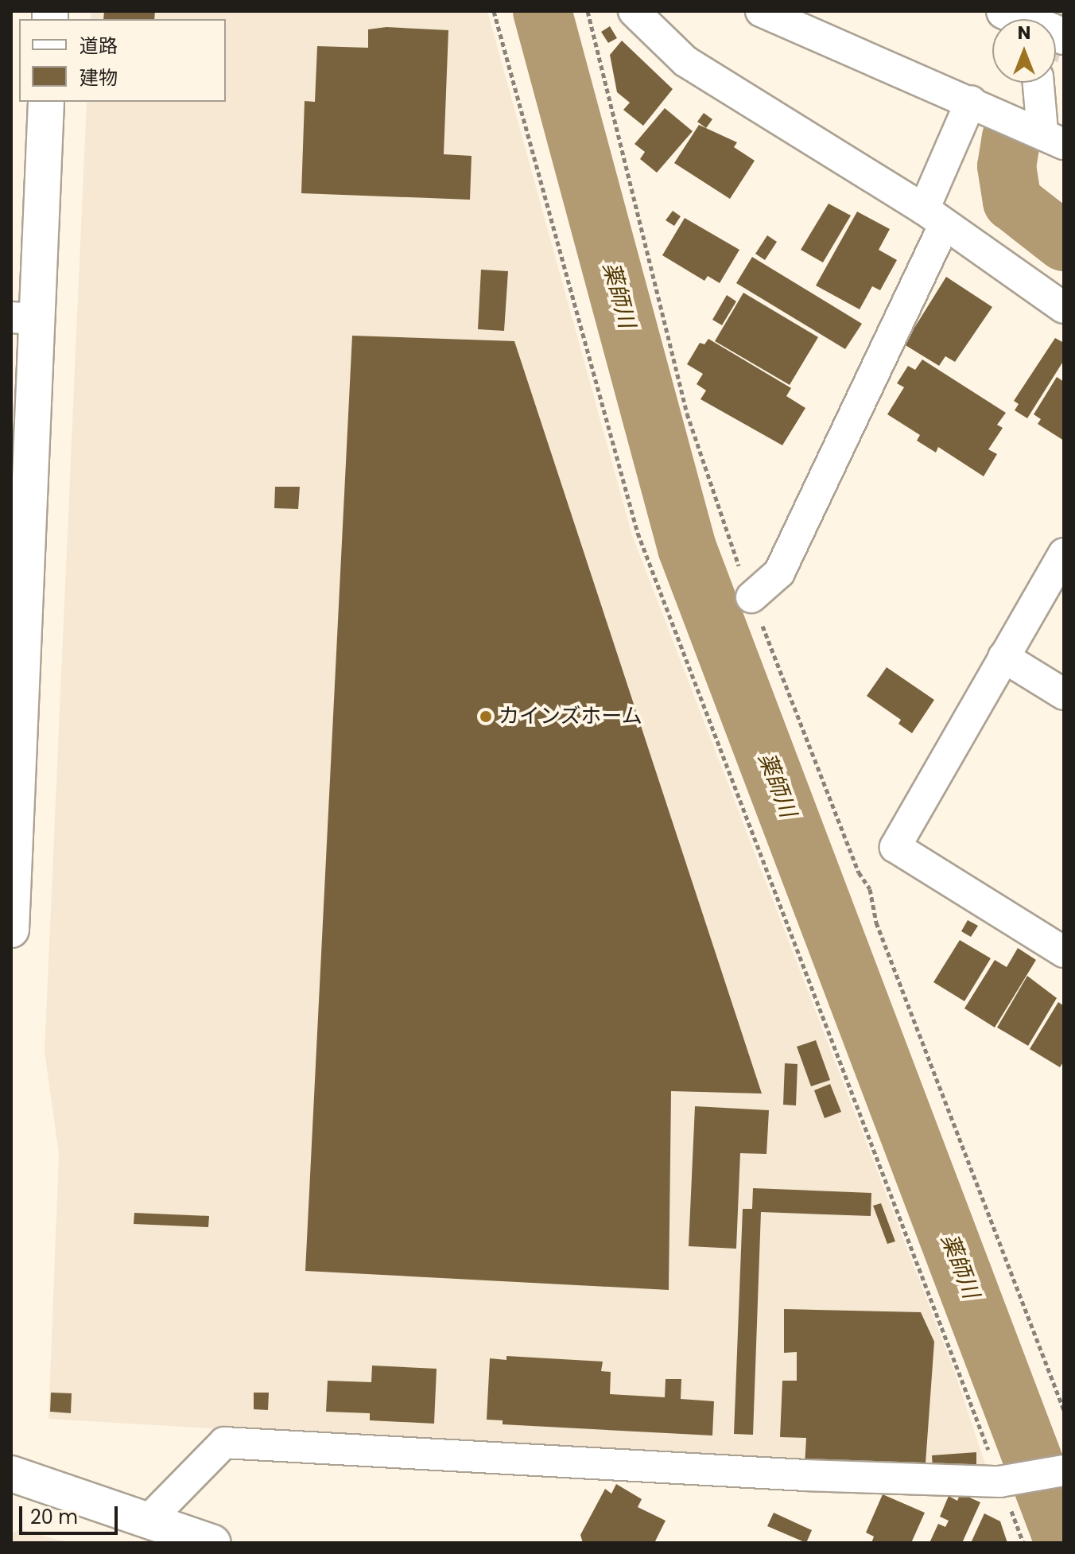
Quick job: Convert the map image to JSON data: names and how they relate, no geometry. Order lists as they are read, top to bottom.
{
  "water": ["薬師川"],
  "places": ["カインズホーム"],
  "legend": ["道路", "建物"],
  "scale_bar": "20 m",
  "north": "top"
}
